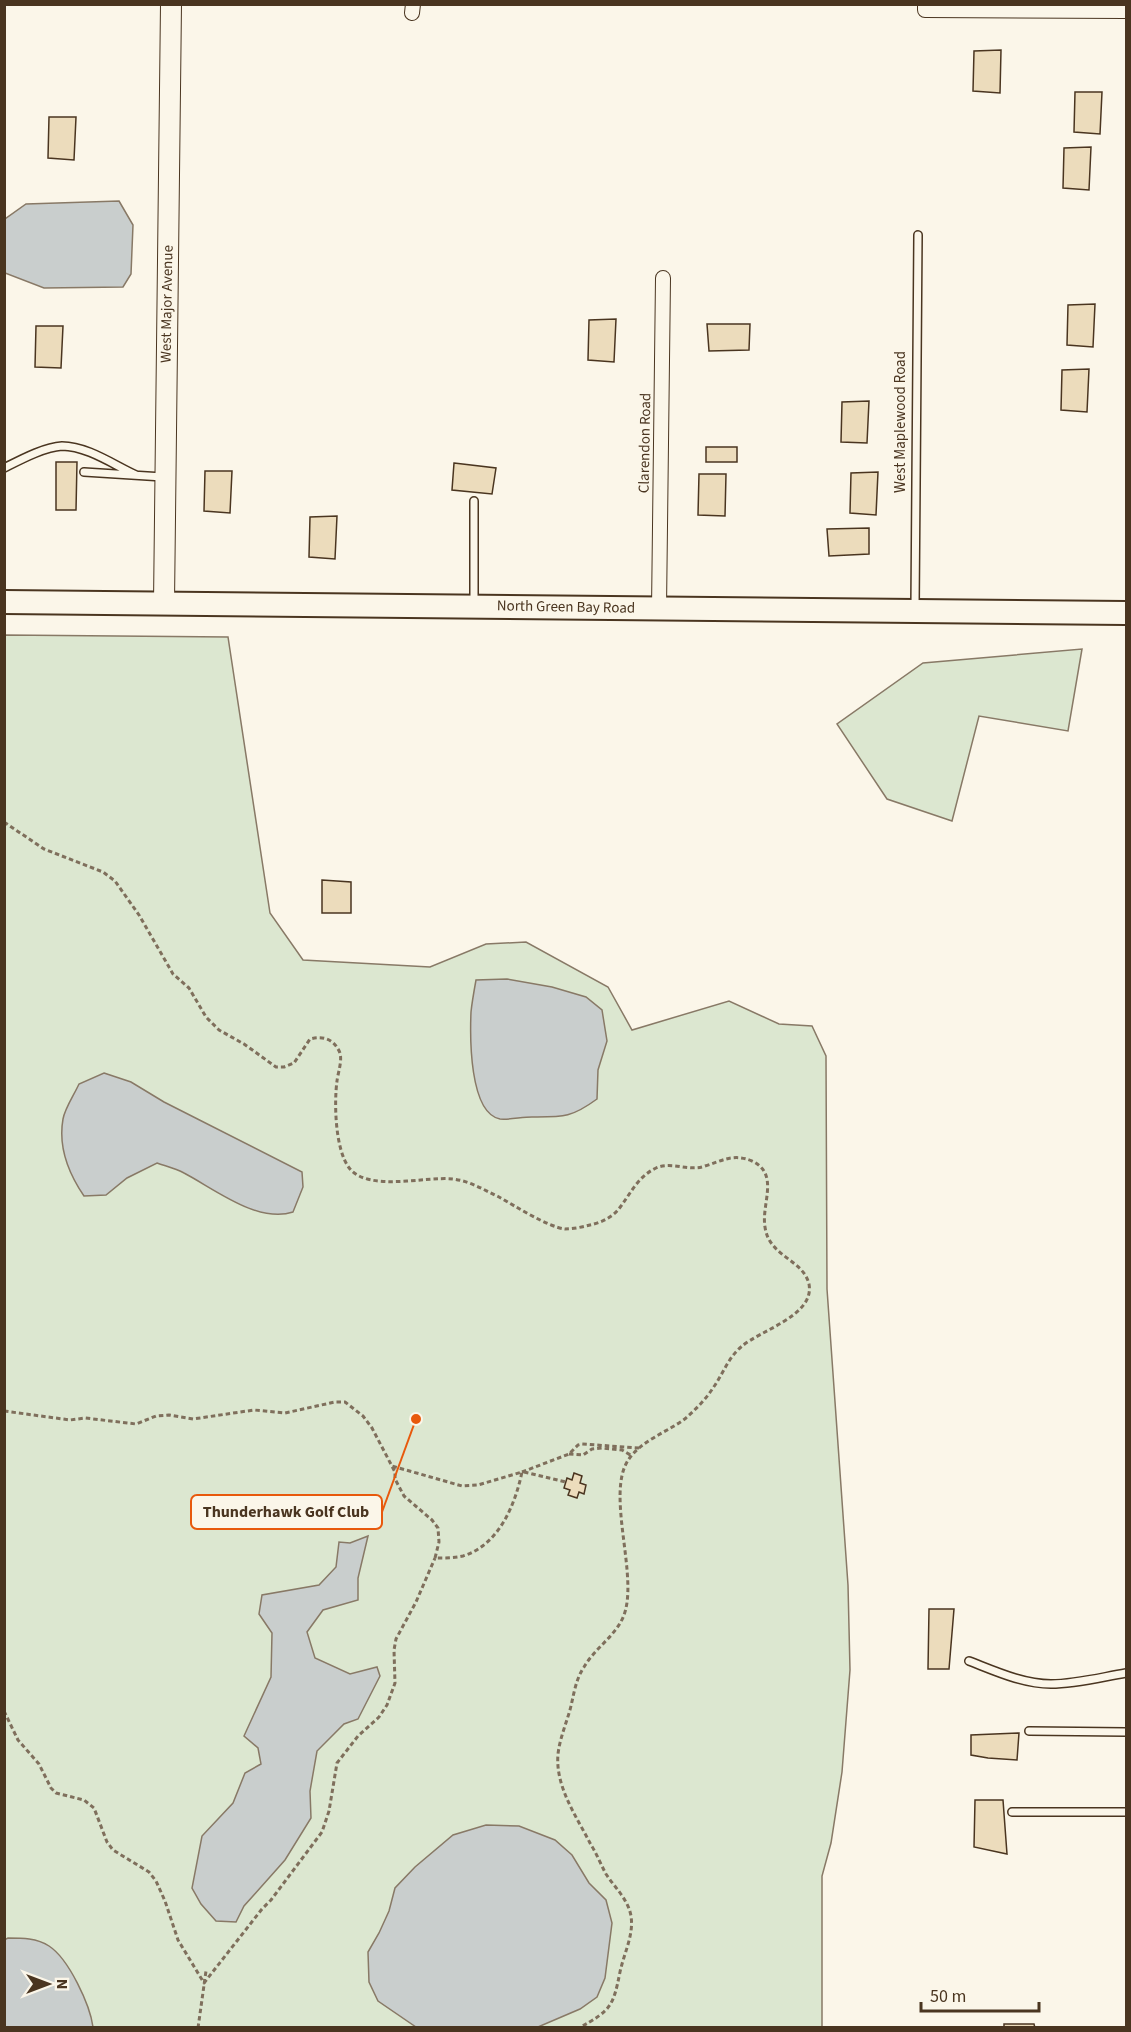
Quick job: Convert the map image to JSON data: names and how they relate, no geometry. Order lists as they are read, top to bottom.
{
  "streets": {
    "main road": ["North Green Bay Road"],
    "street": ["West Major Avenue", "Clarendon Road"],
    "lane": ["West Maplewood Road"]
  },
  "crossings": [
    ["West Major Avenue", "North Green Bay Road"],
    ["West Maplewood Road", "North Green Bay Road"],
    ["Clarendon Road", "North Green Bay Road"]
  ],
  "places": ["Thunderhawk Golf Club"],
  "scale_bar": "50 m",
  "north": "right"
}
